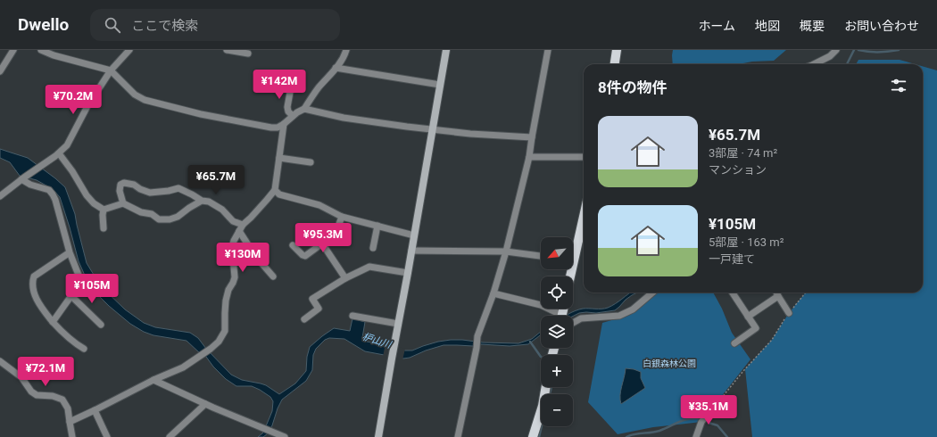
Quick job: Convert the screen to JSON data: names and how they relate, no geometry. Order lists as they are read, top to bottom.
{
  "water": ["枦山川"],
  "parks": ["白銀森林公園"],
  "north": "bottom left",
  "page": {
    "header": "Dwello",
    "search": "ここで検索",
    "nav": [
      "ホーム",
      "地図",
      "概要",
      "お問い合わせ"
    ],
    "heading": "8件の物件",
    "price": [
      "¥142M",
      "¥70.2M",
      "¥65.7M",
      "¥95.3M",
      "¥130M",
      "¥105M",
      "¥72.1M",
      "¥35.1M"
    ],
    "list": [
      {
        "name": "¥65.7M",
        "note": "3部屋 · 74 m² · マンション"
      },
      {
        "name": "¥105M",
        "note": "5部屋 · 163 m² · 一戸建て"
      }
    ],
    "map_buttons": ["+", "−"]
  }
}
